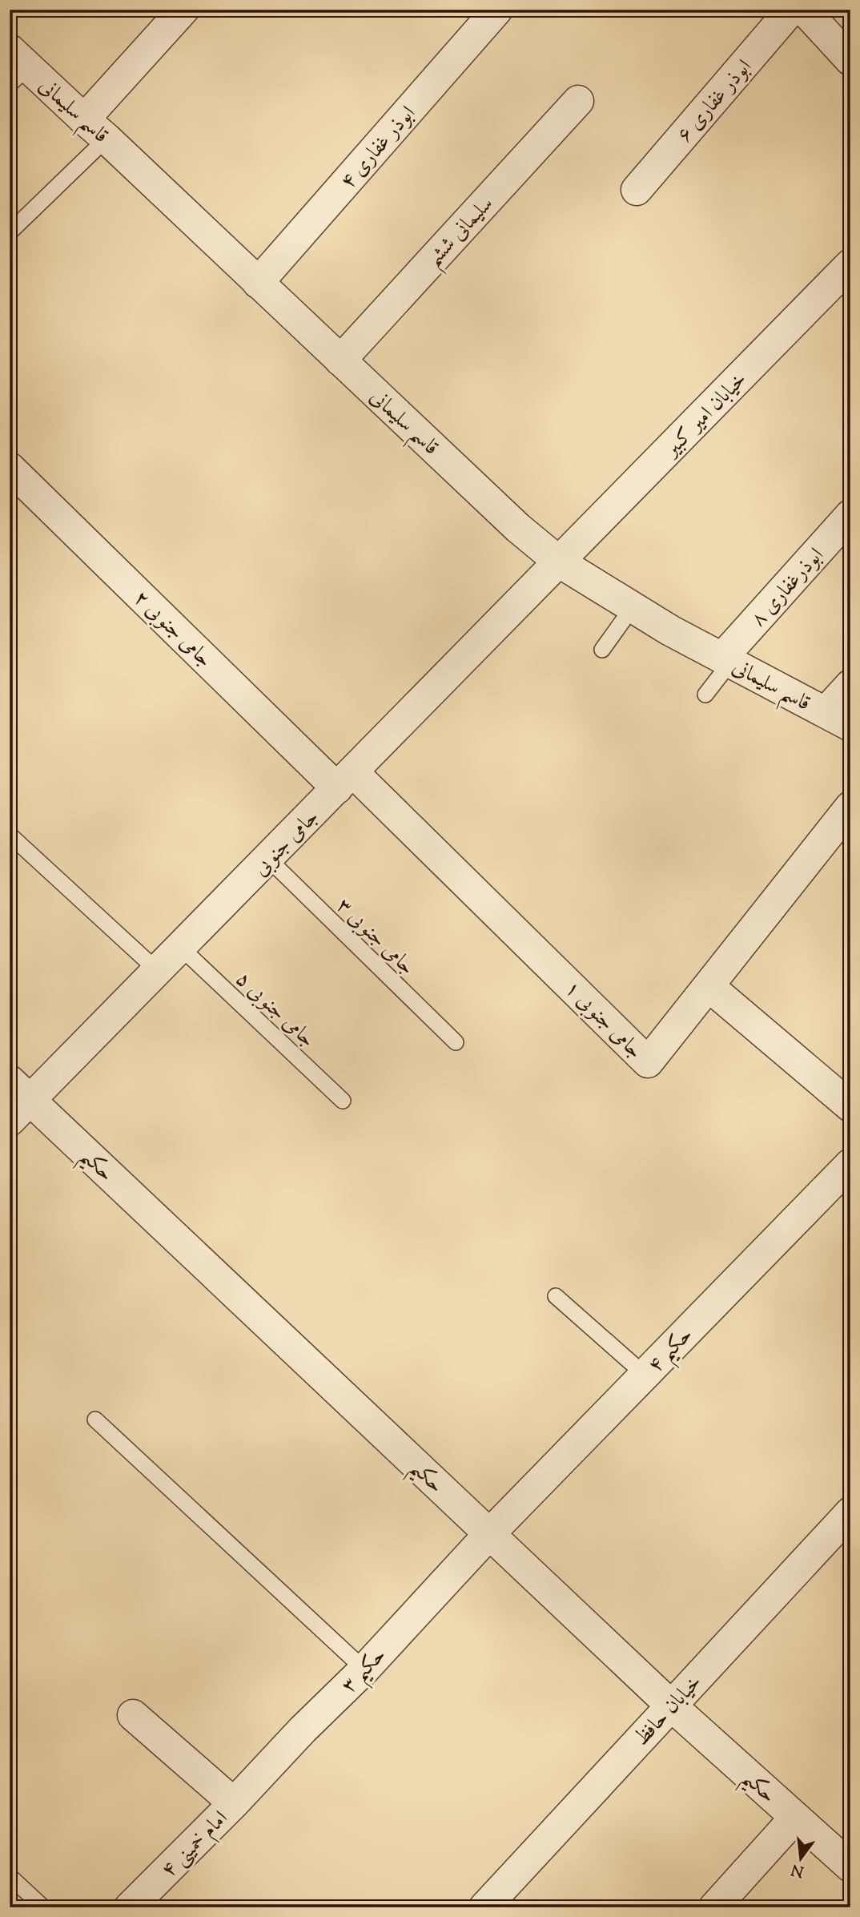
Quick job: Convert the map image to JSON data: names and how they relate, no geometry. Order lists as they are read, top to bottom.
{
  "streets": {
    "street": [
      "ابوذر غفاری ۶",
      "قاسم سلیمانی",
      "ابوذر غفاری ۴",
      "سلیمانی ششم",
      "خیابان امیر کبیر",
      "ابوذرغفاری ۸",
      "جامی جنوبی ۲",
      "جامی جنوبی",
      "جامی جنوبی ۱",
      "حکیم",
      "حکیم ۴",
      "حکیم ۳",
      "خیابان حافظ",
      "امام خمینی ۴"
    ],
    "lane": ["جامی جنوبی ۳", "جامی جنوبی ۵"]
  },
  "crossings": [
    ["قاسم سلیمانی", "ابوذر غفاری ۴"],
    ["قاسم سلیمانی", "سلیمانی ششم"],
    ["قاسم سلیمانی", "خیابان امیر کبیر"],
    ["قاسم سلیمانی", "ابوذرغفاری ۸"],
    ["قاسم سلیمانی", "جامی جنوبی"],
    ["خیابان امیر کبیر", "جامی جنوبی"],
    ["جامی جنوبی ۲", "جامی جنوبی"],
    ["جامی جنوبی ۲", "جامی جنوبی ۱"],
    ["جامی جنوبی", "جامی جنوبی ۳"],
    ["جامی جنوبی", "جامی جنوبی ۵"],
    ["جامی جنوبی", "جامی جنوبی ۱"],
    ["جامی جنوبی", "حکیم"],
    ["حکیم", "حکیم ۴"],
    ["حکیم", "حکیم ۳"],
    ["حکیم", "خیابان حافظ"],
    ["حکیم ۴", "حکیم ۳"],
    ["حکیم ۳", "امام خمینی ۴"]
  ],
  "north": "bottom"
}
